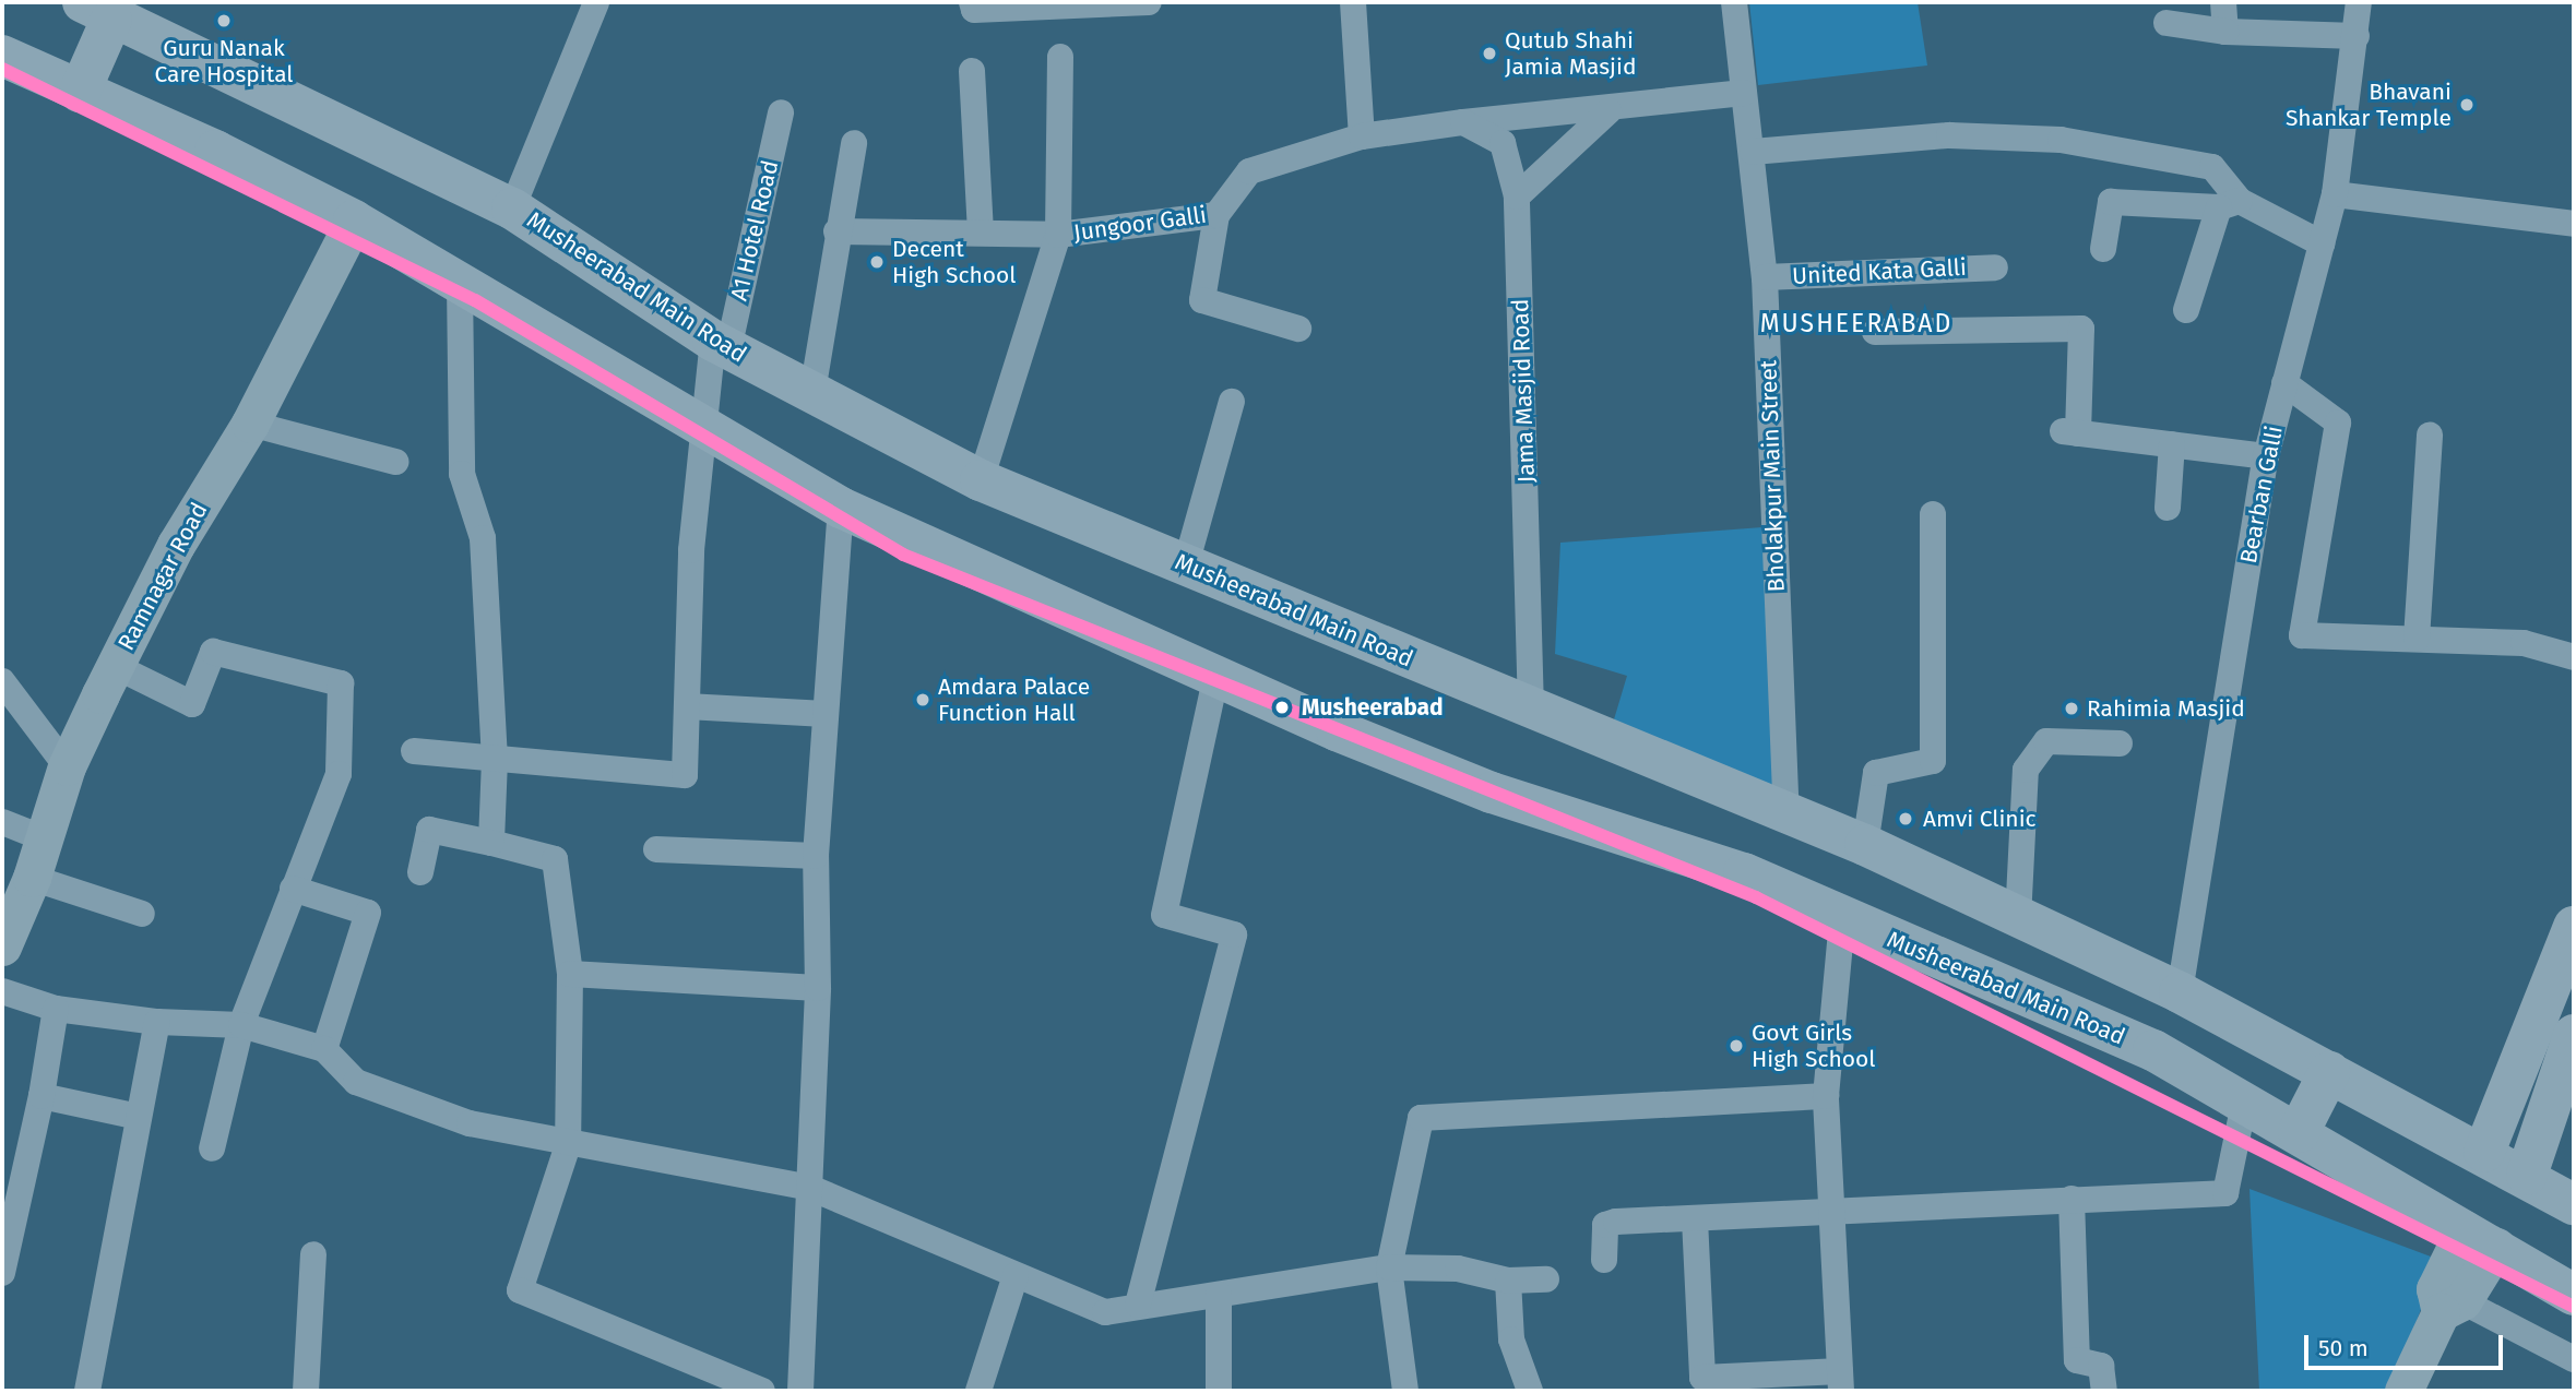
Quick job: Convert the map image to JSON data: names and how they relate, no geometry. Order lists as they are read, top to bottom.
{
  "streets": {
    "main road": ["Musheerabad Main Road", "Ramnagar Road"],
    "street": [
      "Jungoor Galli",
      "A1 Hotel Road",
      "United Kata Galli",
      "Jama Masjid Road",
      "Bholakpur Main Street",
      "Bearban Galli"
    ]
  },
  "crossings": [
    ["A1 Hotel Road", "Musheerabad Main Road"],
    ["United Kata Galli", "Bholakpur Main Street"],
    ["Musheerabad Main Road", "Jama Masjid Road"],
    ["Musheerabad Main Road", "Bholakpur Main Street"],
    ["Musheerabad Main Road", "Bearban Galli"],
    ["Musheerabad Main Road", "Ramnagar Road"]
  ],
  "districts": ["MUSHEERABAD"],
  "places": [
    "Guru Nanak Care Hospital",
    "Qutub Shahi Jamia Masjid",
    "Bhavani Shankar Temple",
    "Decent High School",
    "Amdara Palace Function Hall",
    "Musheerabad",
    "Rahimia Masjid",
    "Amvi Clinic",
    "Govt Girls High School"
  ],
  "scale_bar": "50 m"
}
